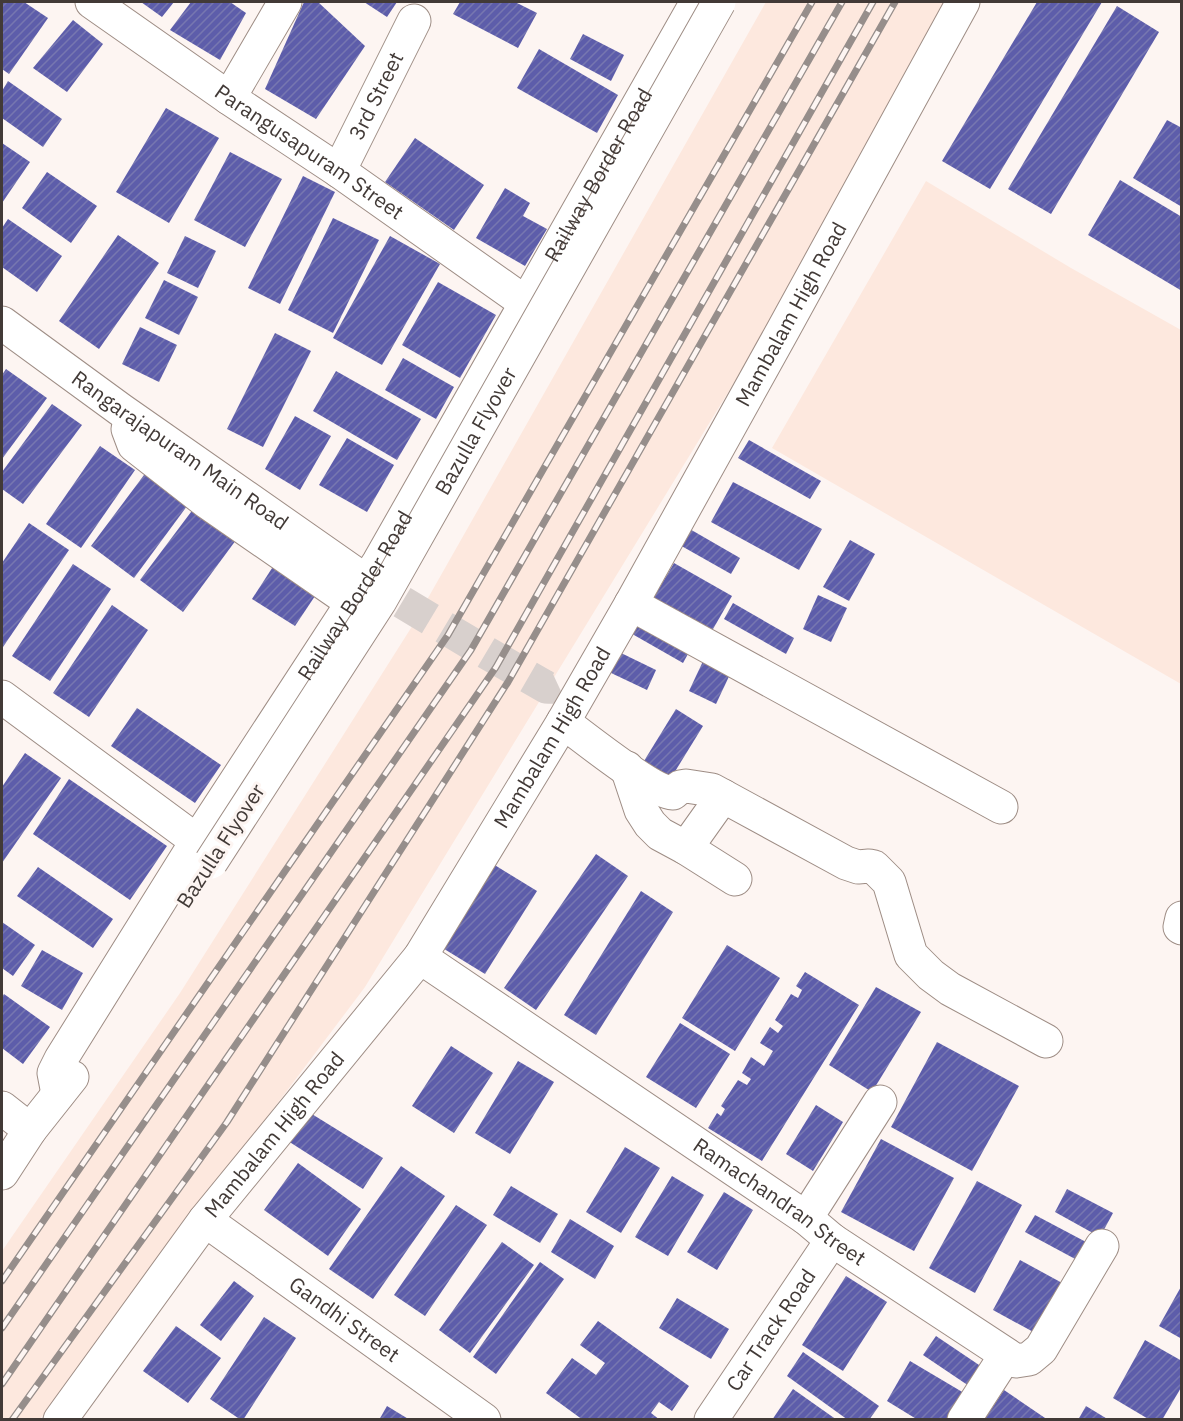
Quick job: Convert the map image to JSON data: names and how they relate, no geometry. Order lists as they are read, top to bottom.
{
  "streets": {
    "street": [
      "3rd Street",
      "Parangusapuram Street",
      "Railway Border Road",
      "Mambalam High Road",
      "Bazulla Flyover",
      "Rangarajapuram Main Road",
      "Ramachandran Street",
      "Gandhi Street",
      "Car Track Road"
    ]
  },
  "crossings": [
    ["3rd Street", "Parangusapuram Street"],
    ["Parangusapuram Street", "Railway Border Road"],
    ["Railway Border Road", "Bazulla Flyover"],
    ["Railway Border Road", "Rangarajapuram Main Road"],
    ["Mambalam High Road", "Ramachandran Street"],
    ["Mambalam High Road", "Gandhi Street"],
    ["Ramachandran Street", "Car Track Road"]
  ]
}
